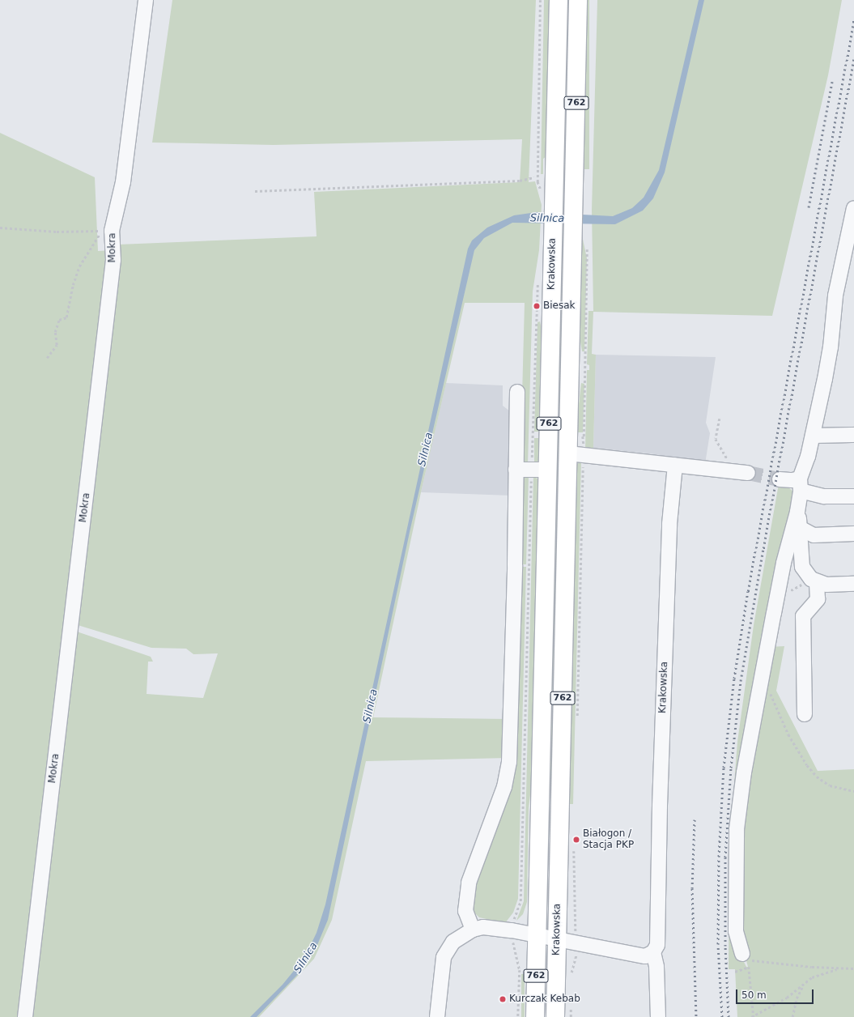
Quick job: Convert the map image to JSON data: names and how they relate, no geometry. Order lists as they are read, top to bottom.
{
  "streets": {
    "main road": ["762", "Krakowska"],
    "street": ["Mokra"]
  },
  "water": ["Silnica"],
  "places": ["Biesak", "Białogon / Stacja PKP", "Kurczak Kebab"],
  "scale_bar": "50 m"
}
